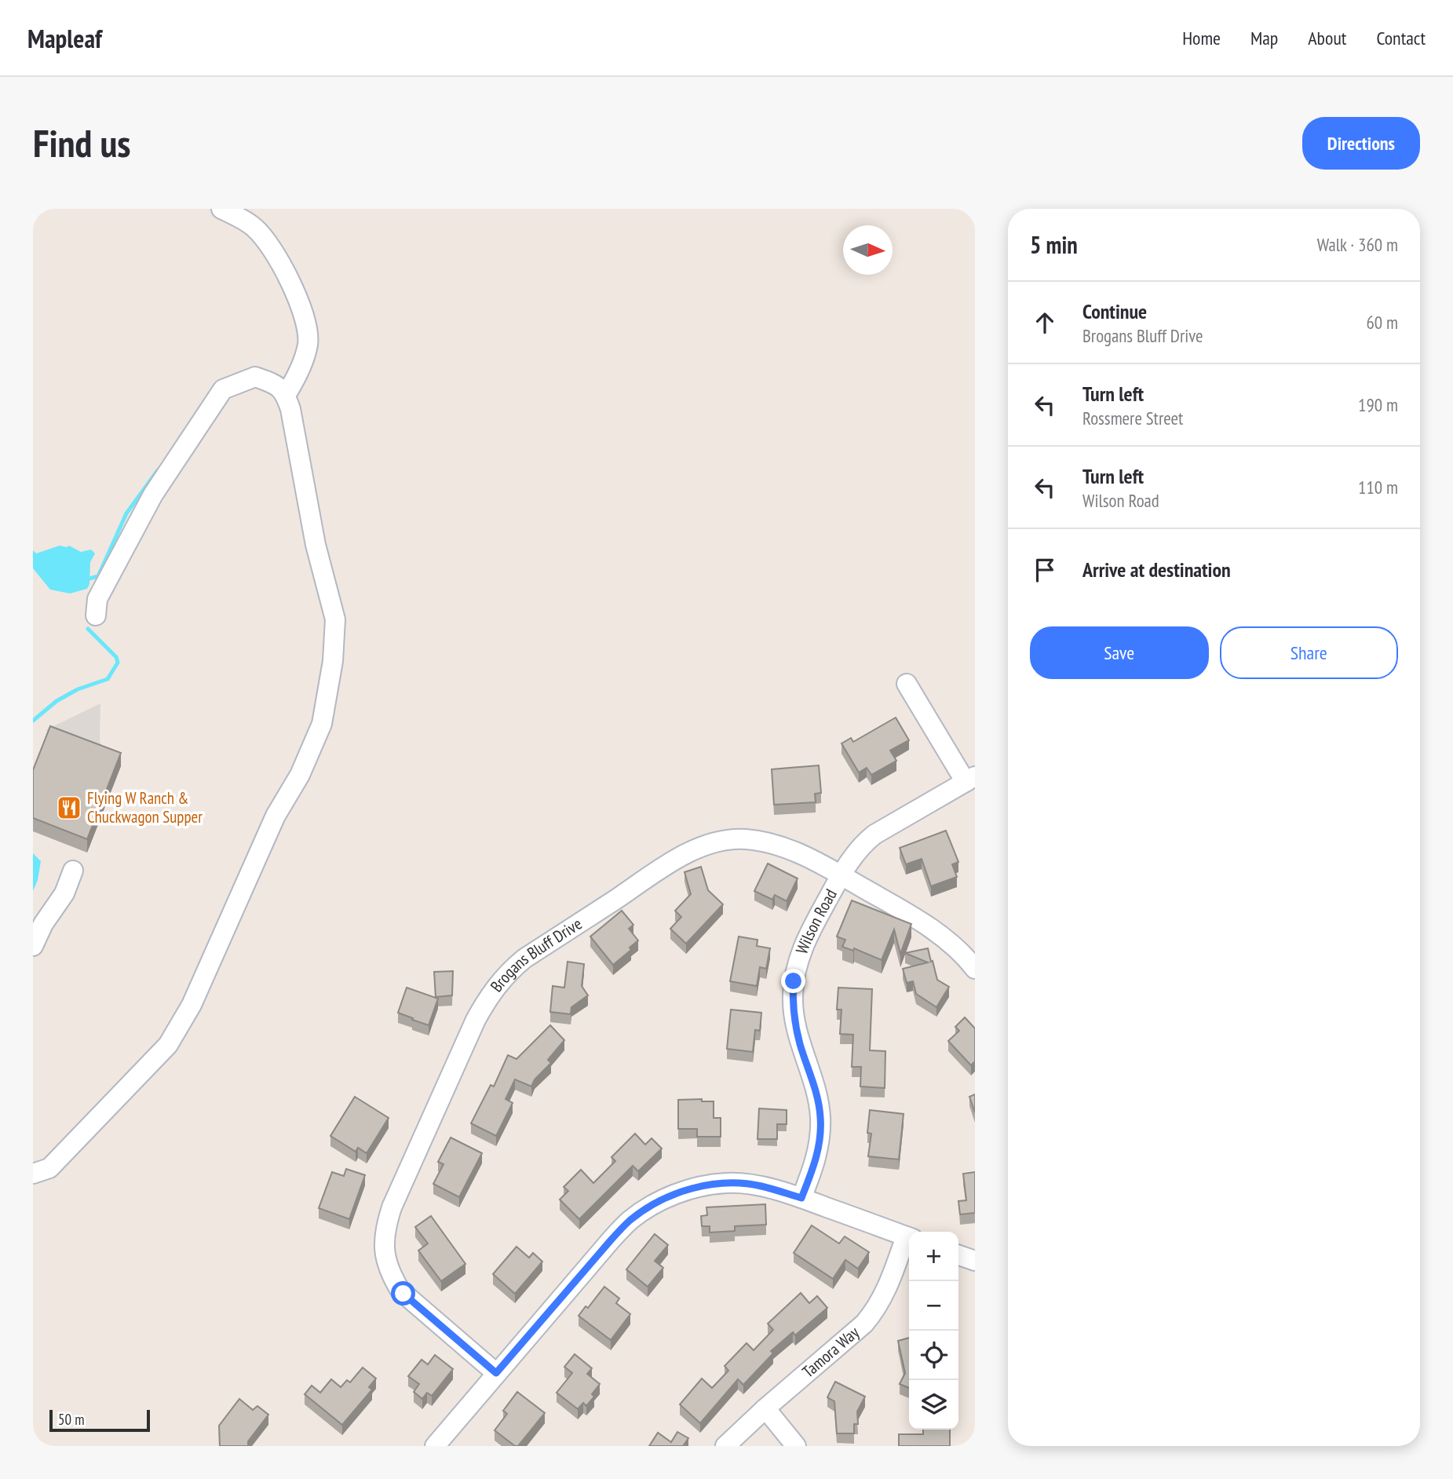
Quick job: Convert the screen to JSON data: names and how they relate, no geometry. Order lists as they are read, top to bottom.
{
  "streets": {
    "street": ["Wilson Road", "Brogans Bluff Drive", "Tamora Way"]
  },
  "crossings": [
    ["Wilson Road", "Brogans Bluff Drive"]
  ],
  "places": {
    "restaurant": ["Flying W Ranch & Chuckwagon Supper"]
  },
  "scale_bar": "50 m",
  "north": "right",
  "page": {
    "header": "Mapleaf",
    "nav": [
      "Home",
      "Map",
      "About",
      "Contact"
    ],
    "buttons": [
      "Directions",
      ["Save", "Share"]
    ],
    "title": "Find us",
    "heading": ["5 min", "Walk · 360 m"],
    "list": [
      ["Continue", "Brogans Bluff Drive", "60 m"],
      ["Turn left", "Rossmere Street", "190 m"],
      ["Turn left", "Wilson Road", "110 m"],
      "Arrive at destination"
    ],
    "map_buttons": ["+", "−"],
    "scale": "50 m"
  }
}
